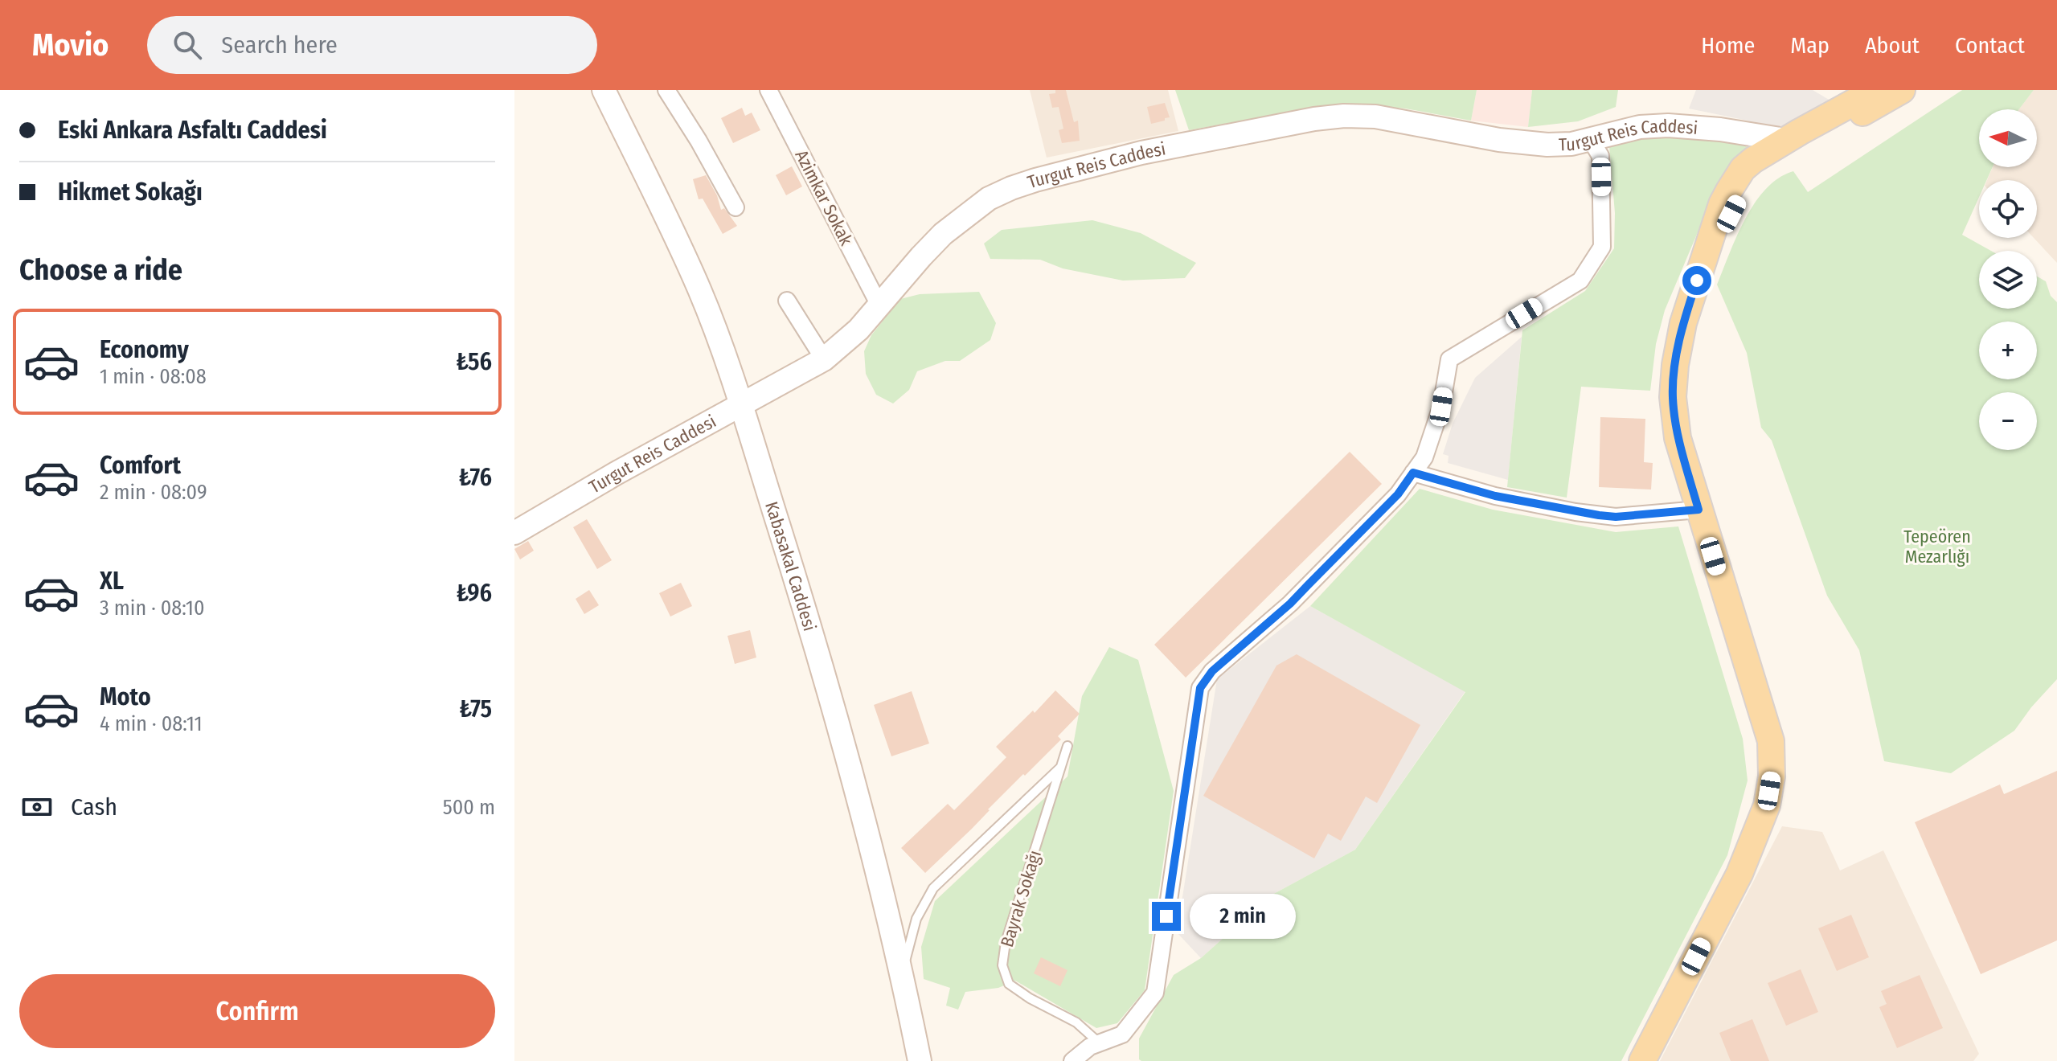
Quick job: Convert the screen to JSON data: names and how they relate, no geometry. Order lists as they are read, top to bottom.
{
  "streets": {
    "street": ["Turgut Reis Caddesi", "Azimkar Sokak", "Kabasakal Caddesi"],
    "lane": ["Bayrak Sokağı"]
  },
  "crossings": [
    ["Turgut Reis Caddesi", "Azimkar Sokak"],
    ["Turgut Reis Caddesi", "Kabasakal Caddesi"]
  ],
  "parks": ["Tepeören Mezarlığı"],
  "north": "left",
  "page": {
    "header": "Movio",
    "search": "Search here",
    "nav": [
      "Home",
      "Map",
      "About",
      "Contact"
    ],
    "banner": ["Eski Ankara Asfaltı Caddesi", "Hikmet Sokağı"],
    "map_buttons": ["+", "−"],
    "heading": "Choose a ride",
    "list": [
      {
        "name": "Economy",
        "note": "1 min · 08:08",
        "value": "₺56"
      },
      {
        "name": "Comfort",
        "note": "2 min · 08:09",
        "value": "₺76"
      },
      {
        "name": "XL",
        "note": "3 min · 08:10",
        "value": "₺96"
      },
      {
        "name": "Moto",
        "note": "4 min · 08:11",
        "value": "₺75"
      }
    ],
    "pay": ["Cash", "500 m"],
    "bubble": "2 min",
    "buttons": "Confirm"
  }
}
